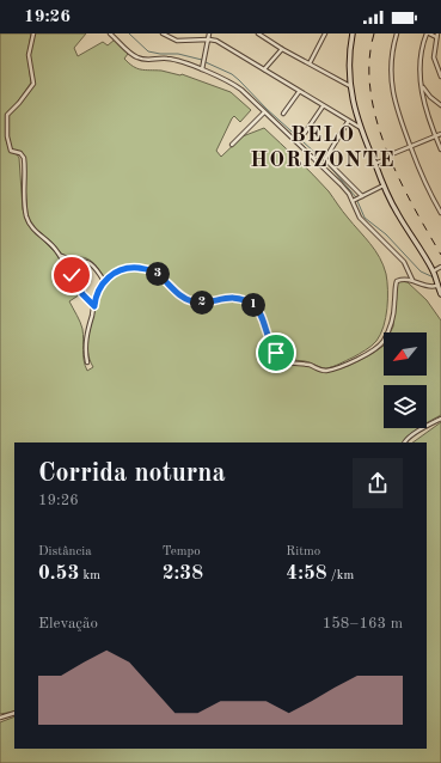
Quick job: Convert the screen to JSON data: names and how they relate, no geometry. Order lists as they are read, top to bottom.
{
  "districts": ["BELO HORIZONTE"],
  "north": "bottom left",
  "page": {
    "status": "19:26",
    "pins": ["3", "2", "1"],
    "heading": ["Corrida noturna", "19:26"],
    "stats": [
      ["Distância", "0.53 km"],
      ["Tempo", "2:38"],
      ["Ritmo", "4:58 /km"]
    ],
    "chart": ["Elevação", "158–163 m"]
  }
}
